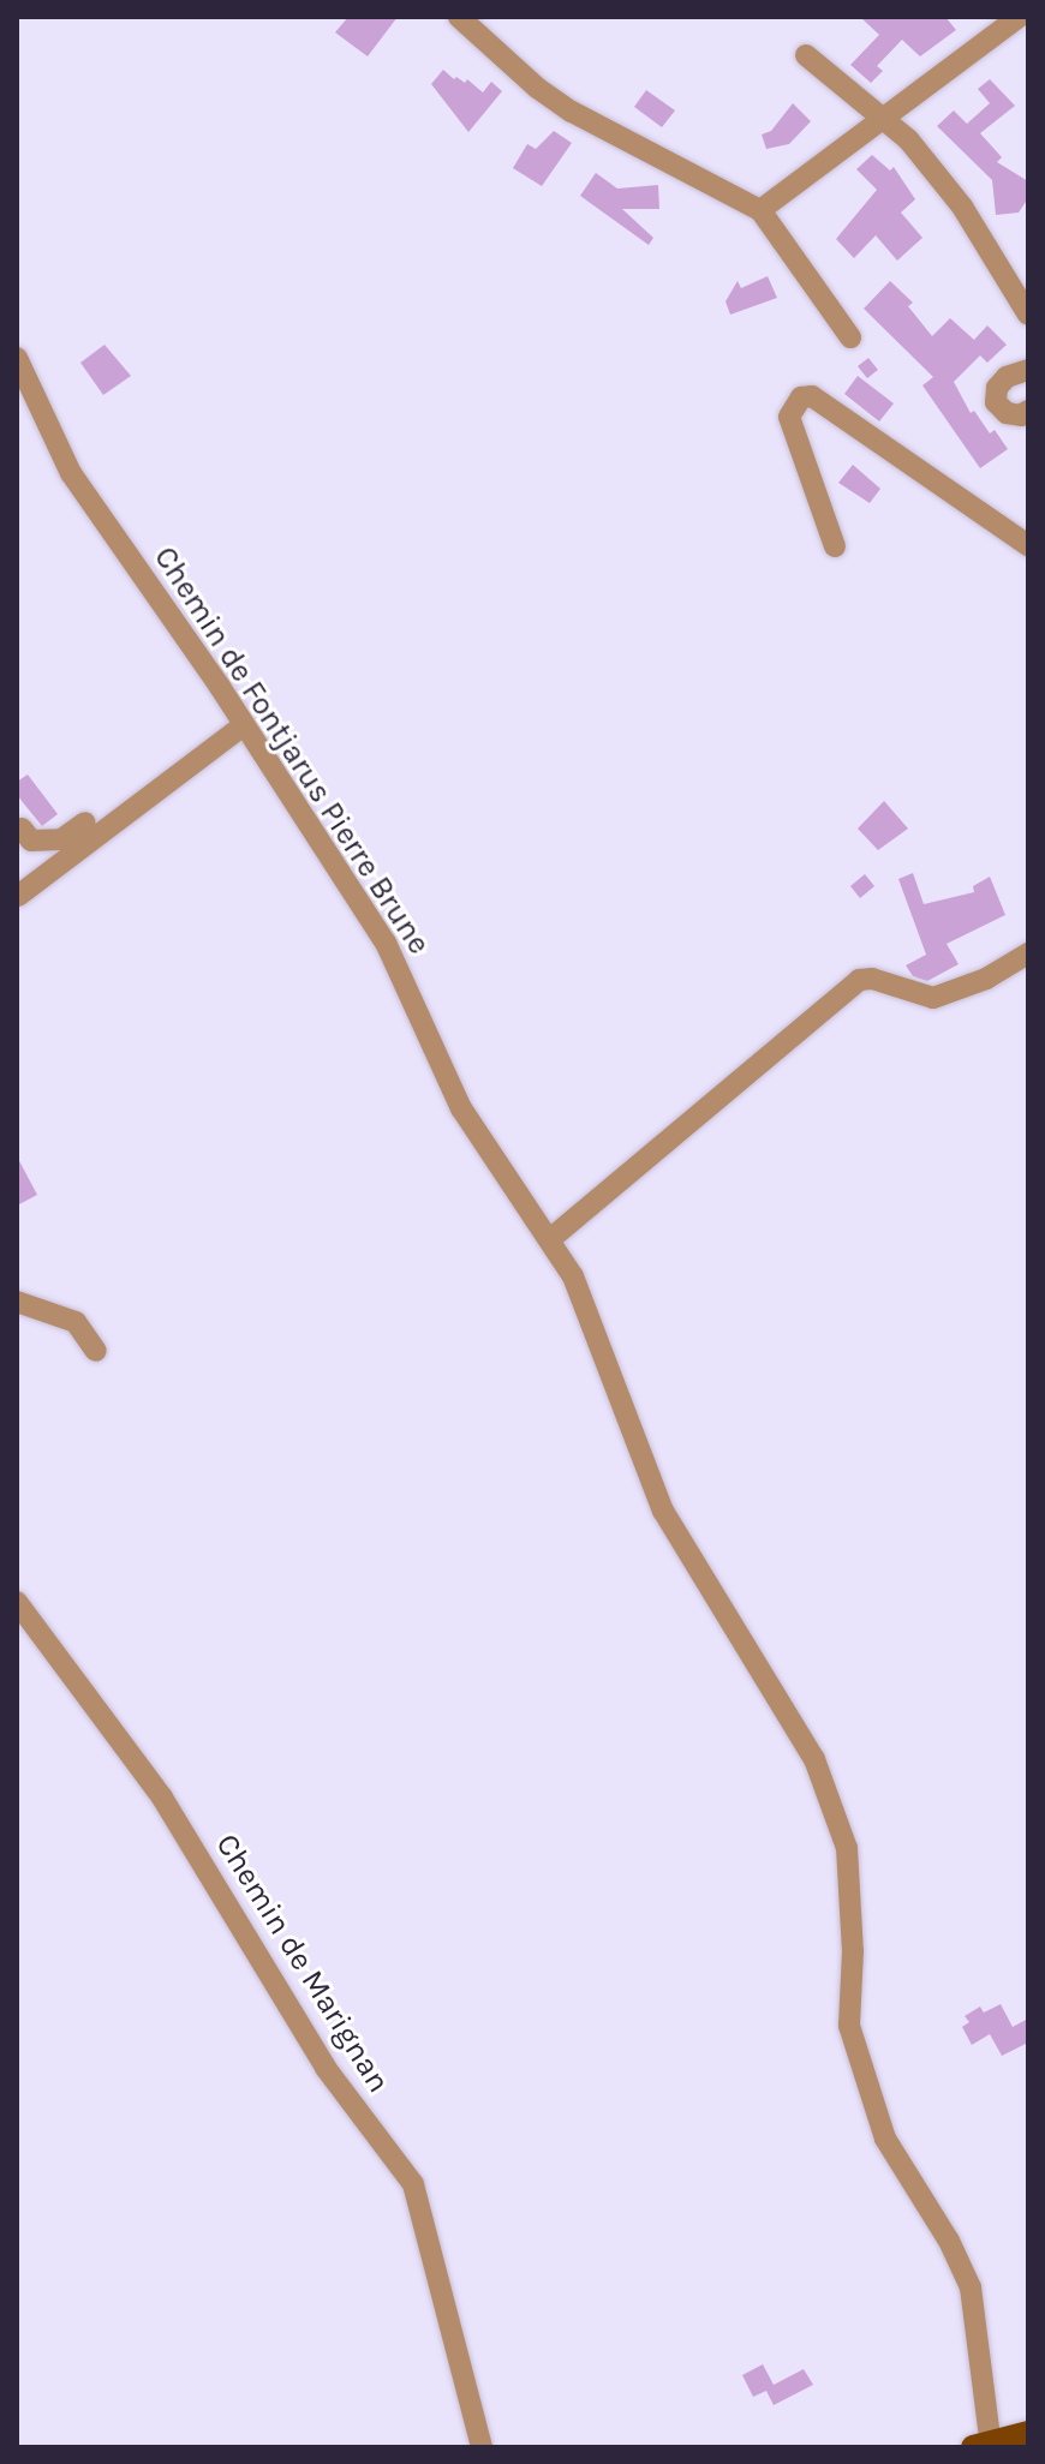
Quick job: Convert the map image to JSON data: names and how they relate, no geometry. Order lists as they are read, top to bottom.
{
  "streets": {
    "street": ["Chemin de Fontjarus Pierre Brune", "Chemin de Marignan"]
  }
}
